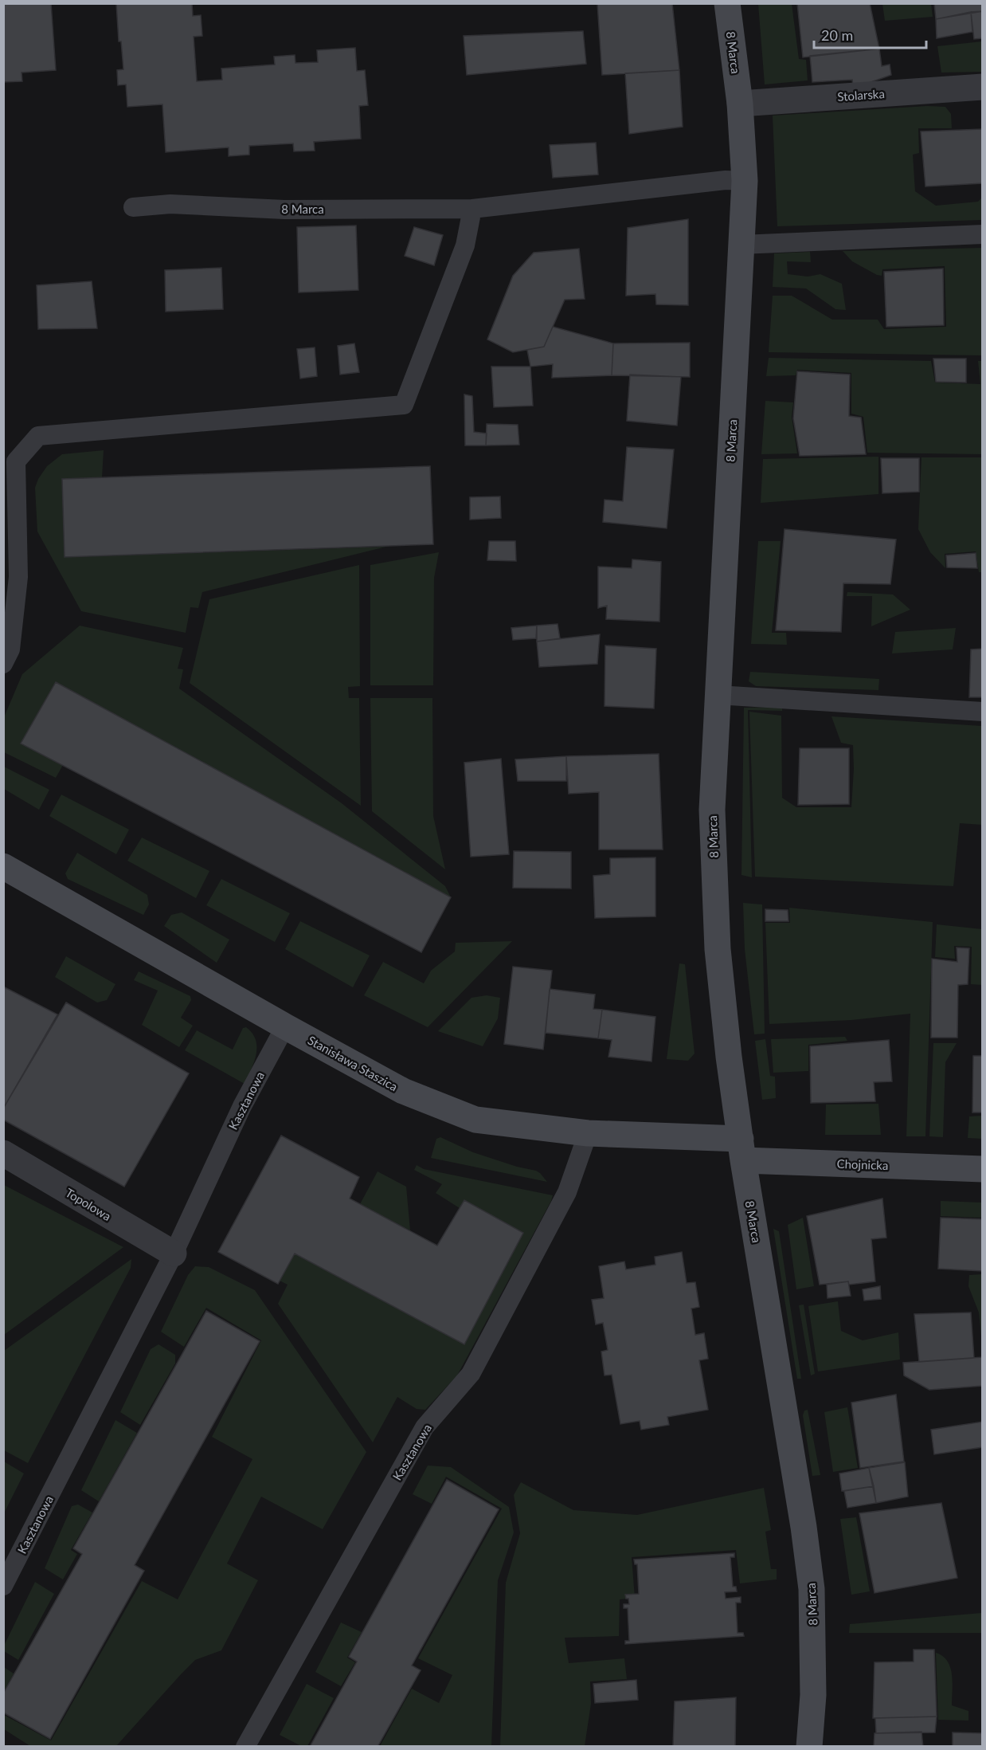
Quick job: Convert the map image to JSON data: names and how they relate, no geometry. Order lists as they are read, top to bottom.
{
  "streets": {
    "street": [
      "8 Marca",
      "Stolarska",
      "Stanisława Staszica",
      "Chojnicka",
      "Topolowa"
    ],
    "lane": ["Kasztanowa"]
  },
  "crossings": [
    ["8 Marca", "Stolarska"],
    ["8 Marca", "Stanisława Staszica"],
    ["8 Marca", "Chojnicka"],
    ["Stanisława Staszica", "Kasztanowa"],
    ["Stanisława Staszica", "Chojnicka"],
    ["Kasztanowa", "Topolowa"]
  ],
  "scale_bar": "20 m"
}
